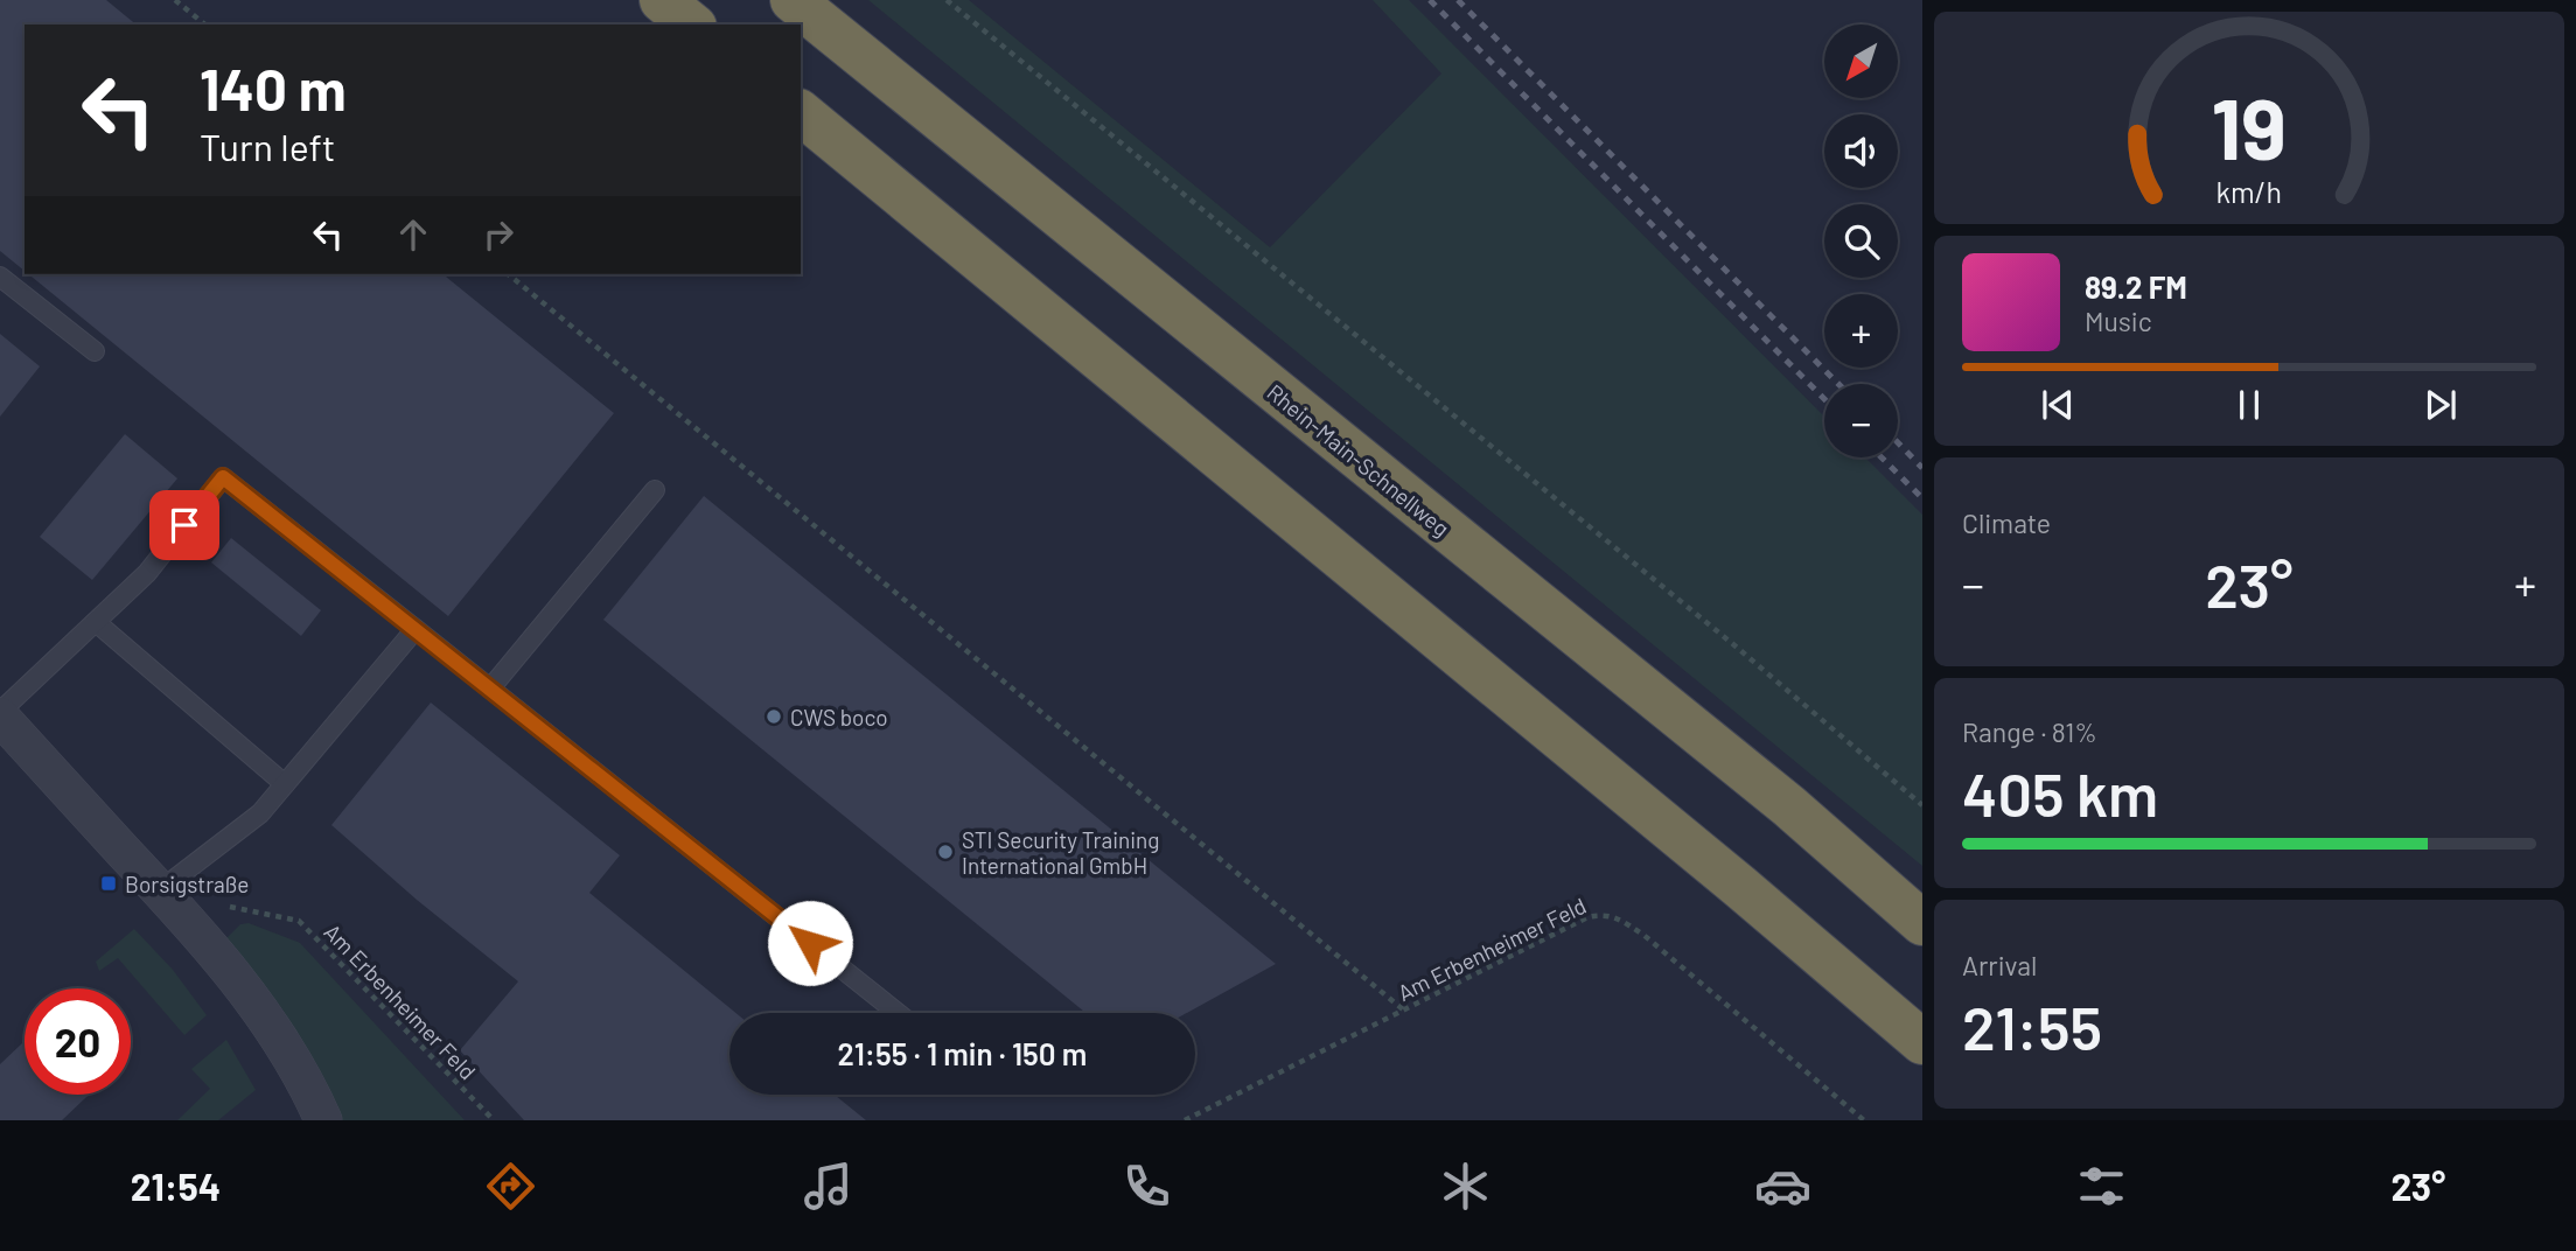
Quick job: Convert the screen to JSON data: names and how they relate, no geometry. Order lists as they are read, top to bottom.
{
  "streets": {
    "highway": ["Rhein-Main-Schnellweg"],
    "path": ["Am Erbenheimer Feld"]
  },
  "places": {
    "other": ["CWS boco", "STI Security Training International GmbH"],
    "transit": ["Borsigstraße"]
  },
  "north": "bottom left",
  "page": {
    "map_buttons": ["+", "−"],
    "turn": ["140 m", "Turn left"],
    "song": ["89.2 FM", "Music"],
    "tile": [
      "Climate",
      ["Range · 81%", "405 km"],
      ["Arrival", "21:55"]
    ],
    "heat": ["−", "23°", "+"],
    "limit": "20",
    "trip": "21:55 · 1 min · 150 m",
    "tabs": ["21:54", "23°"],
    "gauge": ["19", "km/h"]
  }
}
